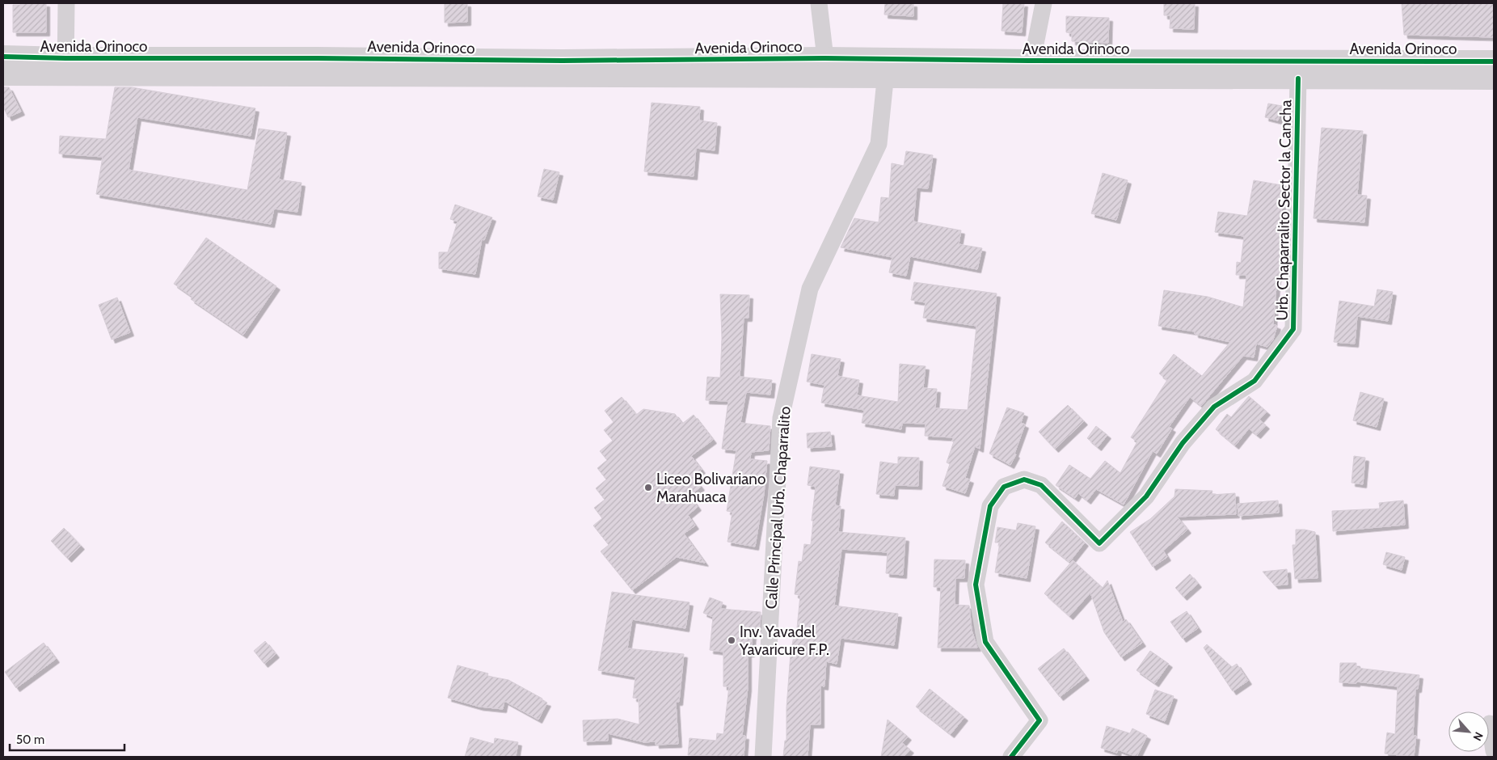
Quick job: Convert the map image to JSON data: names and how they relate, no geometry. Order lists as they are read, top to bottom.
{
  "streets": {
    "street": ["Avenida Orinoco", "Urb. Chaparralito Sector la Cancha", "Calle Principal Urb. Chaparralito"]
  },
  "crossings": [
    ["Avenida Orinoco", "Urb. Chaparralito Sector la Cancha"],
    ["Avenida Orinoco", "Calle Principal Urb. Chaparralito"]
  ],
  "places": ["Liceo Bolivariano Marahuaca", "Inv. Yavadel Yavaricure F.P."],
  "scale_bar": "50 m",
  "north": "bottom right"
}
